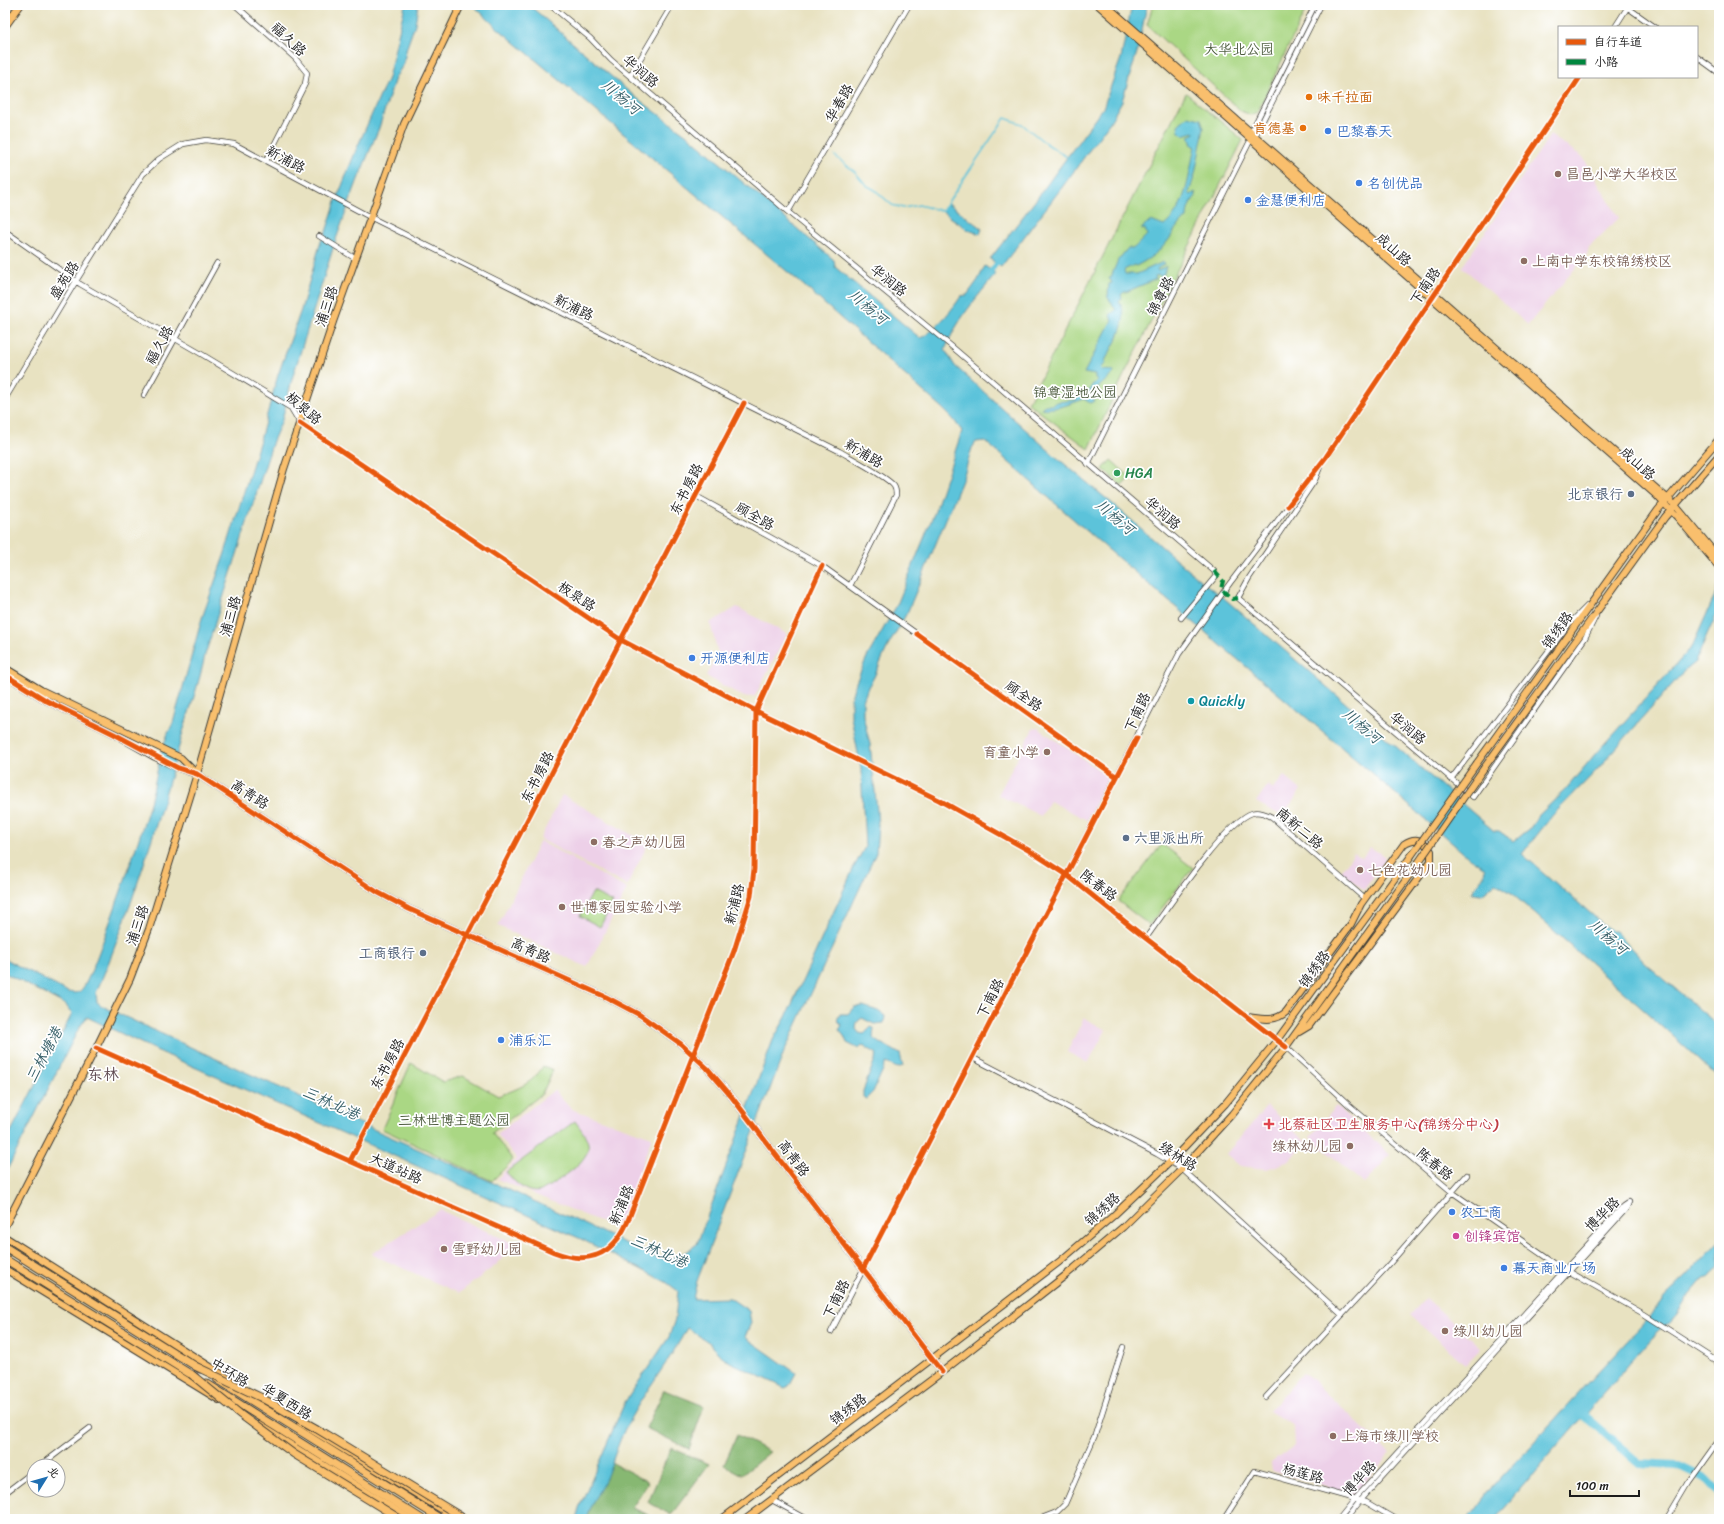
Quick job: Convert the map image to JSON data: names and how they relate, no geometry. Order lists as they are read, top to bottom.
{
  "streets": {
    "highway": ["中环路"],
    "main road": [
      "成山路",
      "浦三路",
      "锦绣路",
      "高青路",
      "华夏西路"
    ],
    "street": [
      "福久路",
      "华润路",
      "华春路",
      "新浦路",
      "盛苑路",
      "下南路",
      "锦尊路",
      "板泉路",
      "东书房路",
      "顾全路",
      "南新二路",
      "陈春路",
      "绿林路",
      "大道站路",
      "博华路",
      "杨莲路"
    ]
  },
  "crossings": [
    ["福久路", "新浦路"],
    ["福久路", "板泉路"],
    ["华润路", "华春路"],
    ["华润路", "下南路"],
    ["华润路", "锦尊路"],
    ["华润路", "锦绣路"],
    ["新浦路", "盛苑路"],
    ["新浦路", "浦三路"],
    ["新浦路", "板泉路"],
    ["新浦路", "东书房路"],
    ["新浦路", "顾全路"],
    ["新浦路", "高青路"],
    ["新浦路", "大道站路"],
    ["成山路", "下南路"],
    ["成山路", "锦尊路"],
    ["成山路", "锦绣路"],
    ["盛苑路", "板泉路"],
    ["下南路", "顾全路"],
    ["下南路", "高青路"],
    ["下南路", "陈春路"],
    ["下南路", "绿林路"],
    ["浦三路", "板泉路"],
    ["浦三路", "高青路"],
    ["浦三路", "大道站路"],
    ["板泉路", "东书房路"],
    ["板泉路", "陈春路"],
    ["东书房路", "顾全路"],
    ["东书房路", "高青路"],
    ["东书房路", "大道站路"],
    ["锦绣路", "高青路"],
    ["锦绣路", "南新二路"],
    ["锦绣路", "陈春路"],
    ["锦绣路", "绿林路"],
    ["南新二路", "陈春路"],
    ["陈春路", "博华路"],
    ["博华路", "杨莲路"]
  ],
  "districts": ["东林"],
  "water": ["川杨河", "三林塘港", "三林北港"],
  "parks": ["大华北公园", "锦尊湿地公园", "三林世博主题公园"],
  "places": {
    "other": [
      "味千拉面",
      "肯德基",
      "巴黎春天",
      "昌邑小学大华校区",
      "名创优品",
      "金慧便利店",
      "上南中学东校锦绣校区",
      "HGA",
      "北京银行",
      "开源便利店",
      "Quickly",
      "育童小学",
      "六里派出所",
      "春之声幼儿园",
      "七色花幼儿园",
      "世博家园实验小学",
      "工商银行",
      "浦乐汇",
      "绿林幼儿园",
      "农工商",
      "创锋宾馆",
      "雪野幼儿园",
      "幕天商业广场",
      "绿川幼儿园",
      "上海市绿川学校"
    ],
    "health": ["北蔡社区卫生服务中心(锦绣分中心)"]
  },
  "legend": ["自行车道", "小路"],
  "scale_bar": "100 m",
  "north": "top right"
}
